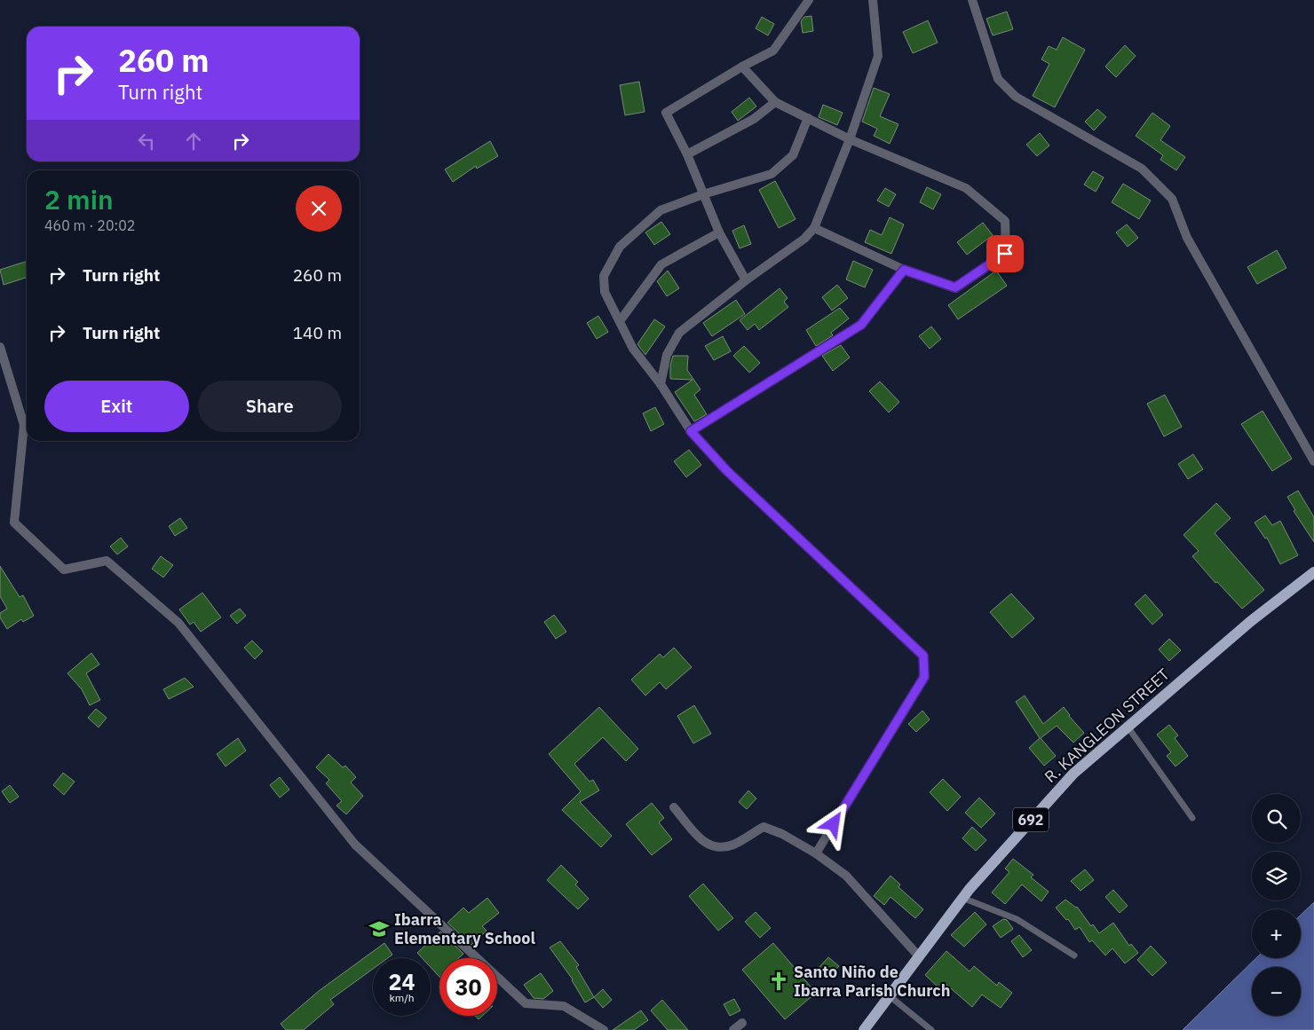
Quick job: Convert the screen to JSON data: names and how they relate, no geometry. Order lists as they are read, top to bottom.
{
  "streets": {
    "main road": ["R. KANGLEON STREET", "692"]
  },
  "places": {
    "school or university": ["Ibarra Elementary School"],
    "church": ["Santo Niño de Ibarra Parish Church"]
  },
  "page": {
    "turn": ["260 m", "Turn right"],
    "heading": ["2 min", "460 m · 20:02"],
    "list": [
      {
        "name": "Turn right",
        "value": "260 m"
      },
      {
        "name": "Turn right",
        "value": "140 m"
      }
    ],
    "buttons": ["Exit", "Share"],
    "map_buttons": ["+", "−"],
    "speed": "24 km/h",
    "limit": "30"
  }
}
